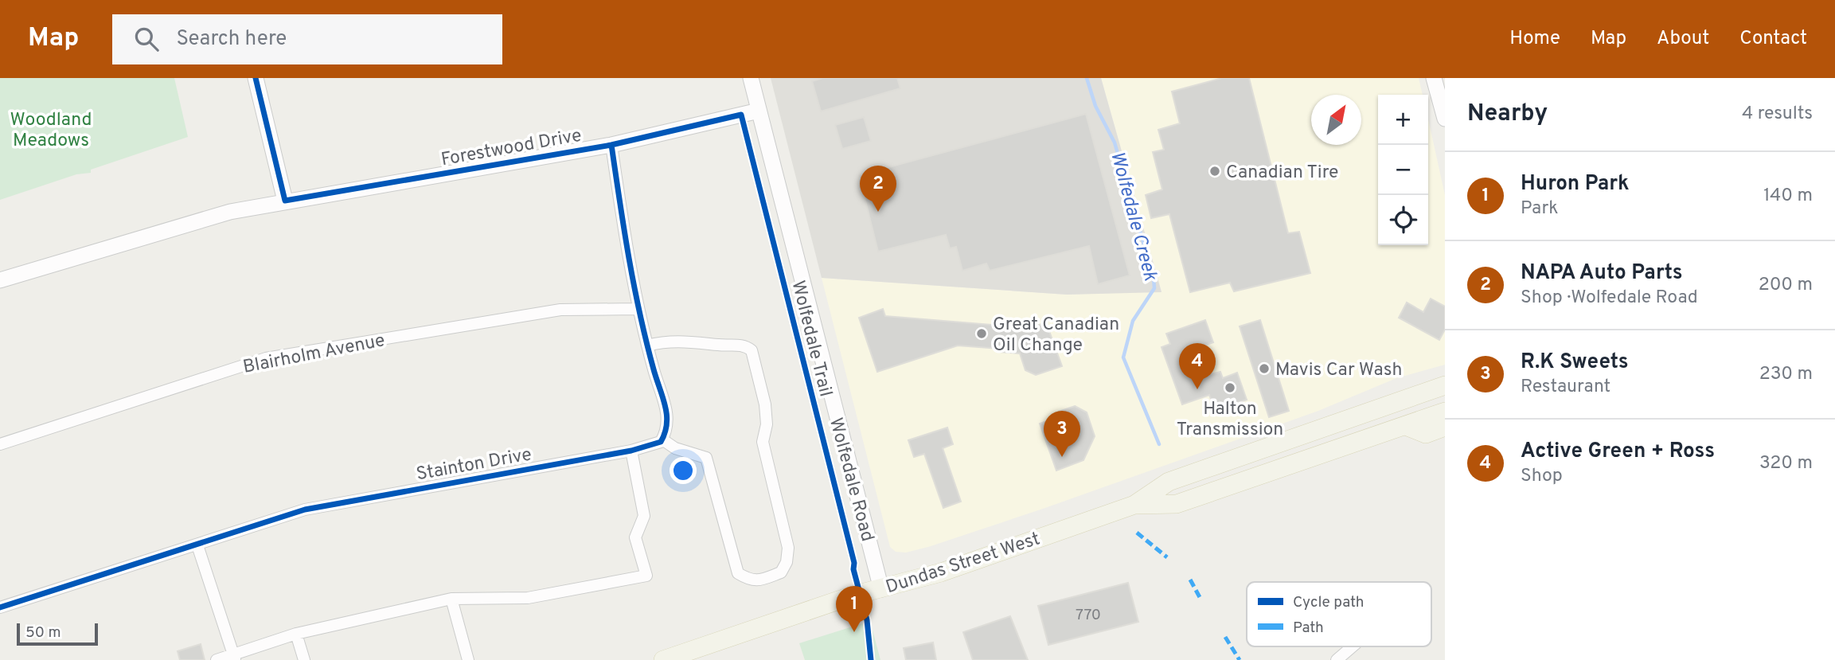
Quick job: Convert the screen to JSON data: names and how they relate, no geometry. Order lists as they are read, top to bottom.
{
  "streets": {
    "main road": ["Dundas Street West"],
    "street": [
      "Forestwood Drive",
      "Blairholm Avenue",
      "Stainton Drive",
      "Wolfedale Road"
    ],
    "cycle path": ["Wolfedale Trail"]
  },
  "crossings": [
    ["Forestwood Drive", "Wolfedale Road"],
    ["Wolfedale Road", "Dundas Street West"]
  ],
  "water": ["Wolfedale Creek"],
  "parks": ["Woodland Meadows"],
  "places": [
    "Canadian Tire",
    "Great Canadian Oil Change",
    "Mavis Car Wash",
    "Halton Transmission"
  ],
  "house_numbers": ["770"],
  "legend": ["Cycle path", "Path"],
  "scale_bar": "50 m",
  "north": "top right",
  "page": {
    "header": "Map",
    "search": "Search here",
    "nav": [
      "Home",
      "Map",
      "About",
      "Contact"
    ],
    "heading": ["Nearby", "4 results"],
    "map_buttons": ["+", "−"],
    "list": [
      {
        "mark": "1",
        "name": "Huron Park",
        "note": "Park",
        "value": "140 m"
      },
      {
        "mark": "2",
        "name": "NAPA Auto Parts",
        "note": "Shop · Wolfedale Road",
        "value": "200 m"
      },
      {
        "mark": "3",
        "name": "R.K Sweets",
        "note": "Restaurant",
        "value": "230 m"
      },
      {
        "mark": "4",
        "name": "Active Green + Ross",
        "note": "Shop",
        "value": "320 m"
      }
    ],
    "pins": [
      "2",
      "4",
      "3",
      "1"
    ],
    "scale": "50 m"
  }
}
